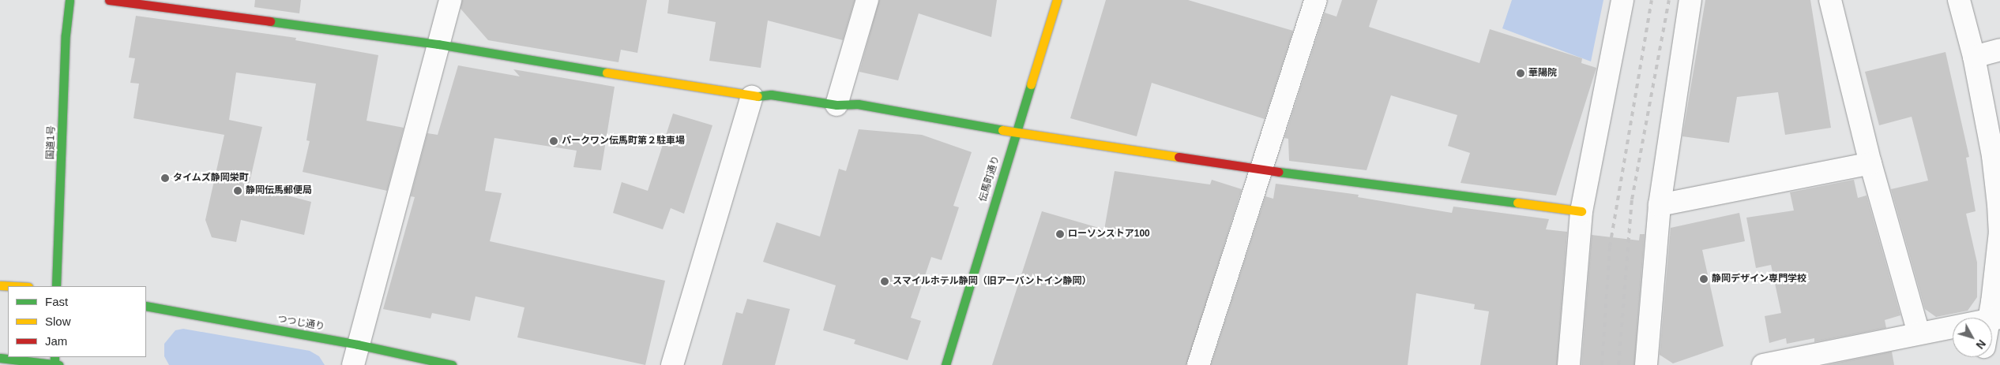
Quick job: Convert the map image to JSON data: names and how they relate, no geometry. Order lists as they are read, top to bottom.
{
  "streets": {
    "main road": ["国道1号", "伝馬町通り", "つつじ通り"]
  },
  "places": [
    "華陽院",
    "パークワン伝馬町第２駐車場",
    "タイムズ静岡栄町",
    "静岡伝馬郵便局",
    "ローソンストア100",
    "静岡デザイン専門学校",
    "スマイルホテル静岡（旧アーバントイン静岡）"
  ],
  "legend": ["Fast", "Slow", "Jam"],
  "north": "bottom right"
}
